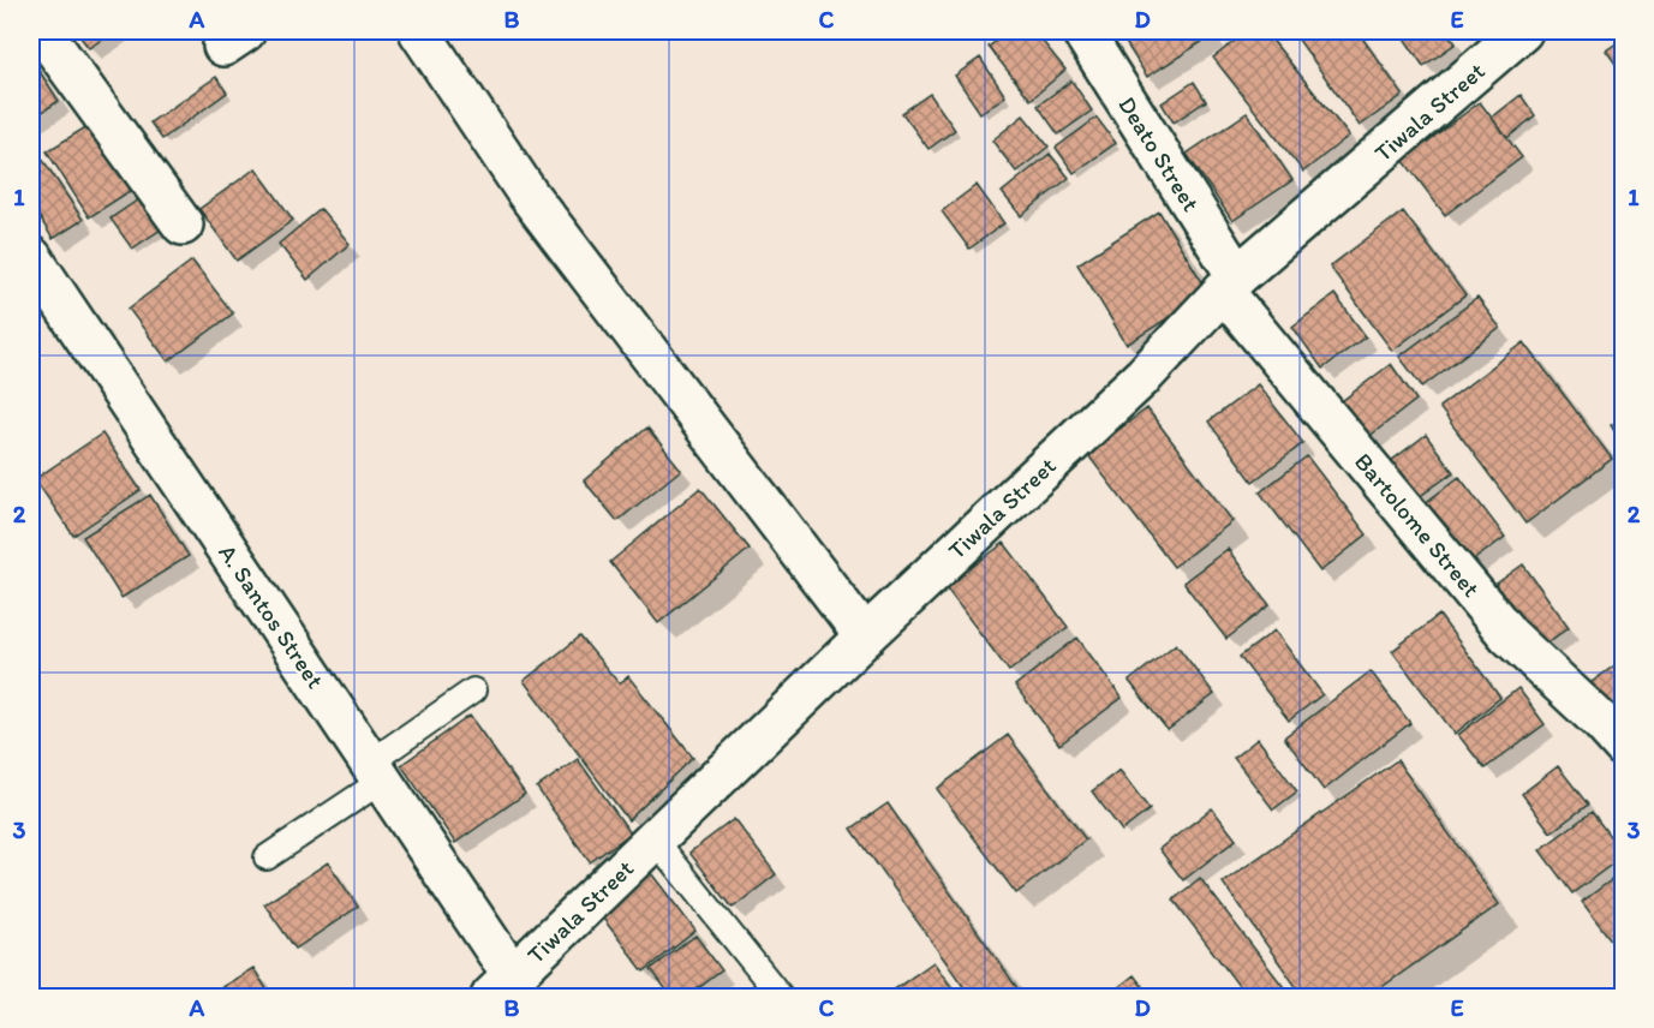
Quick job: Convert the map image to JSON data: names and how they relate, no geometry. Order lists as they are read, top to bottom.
{
  "streets": {
    "street": [
      "Tiwala Street",
      "Deato Street",
      "Bartolome Street",
      "A. Santos Street"
    ]
  },
  "crossings": [
    ["Tiwala Street", "Deato Street"],
    ["Tiwala Street", "Bartolome Street"],
    ["Tiwala Street", "A. Santos Street"],
    ["Deato Street", "Bartolome Street"]
  ],
  "grid": {
    "columns": [
      "A",
      "B",
      "C",
      "D",
      "E"
    ],
    "rows": ["1", "2", "3"]
  }
}
